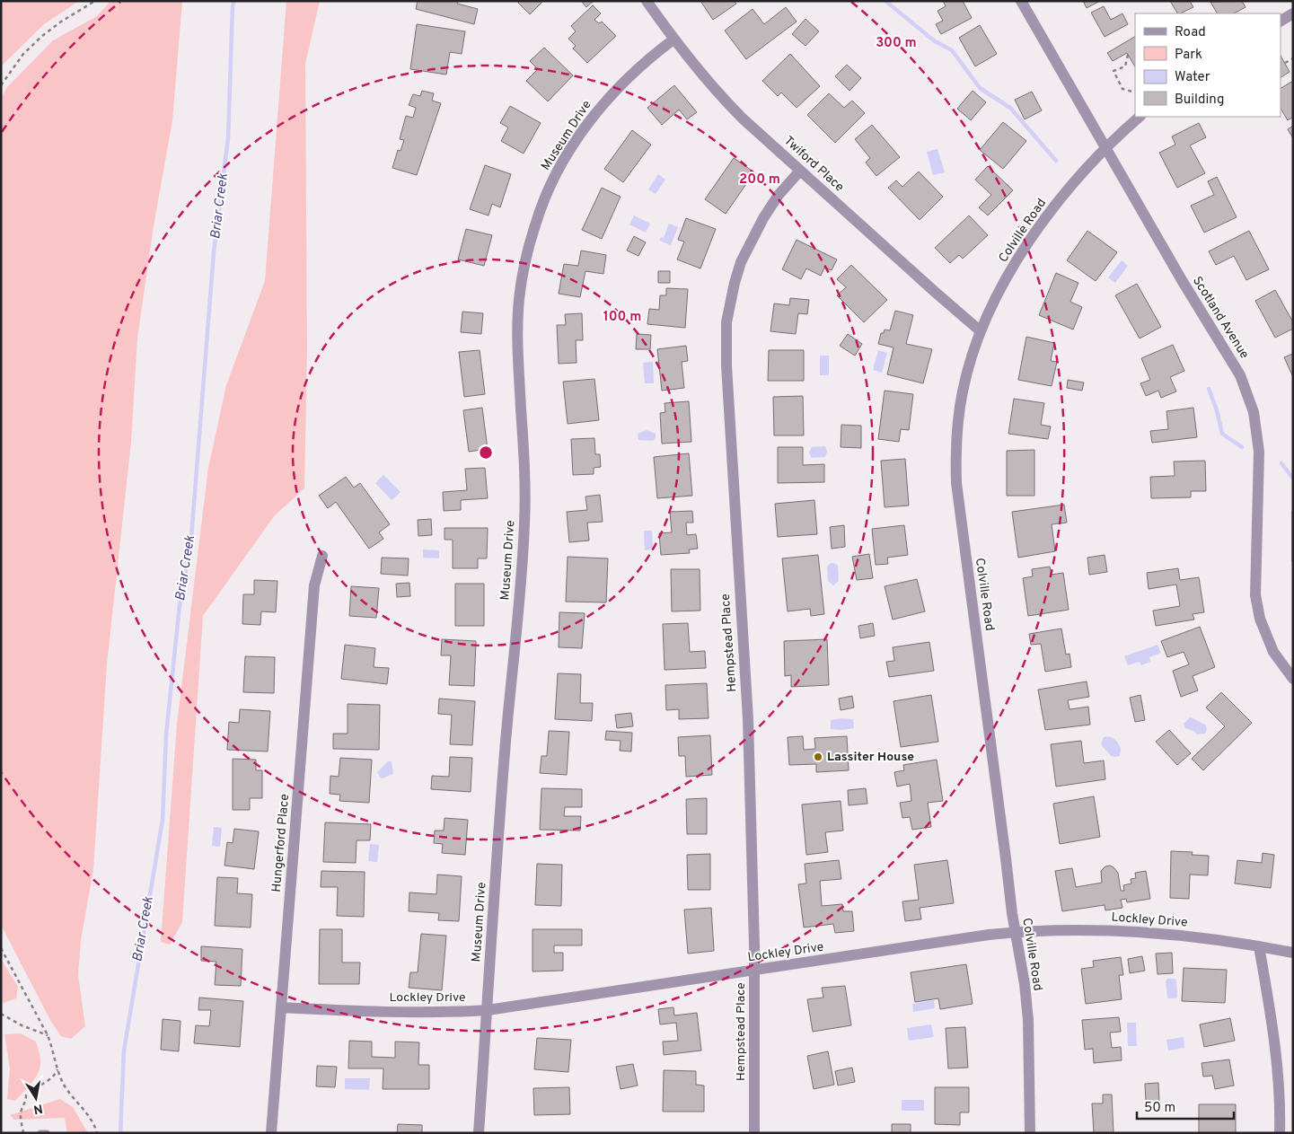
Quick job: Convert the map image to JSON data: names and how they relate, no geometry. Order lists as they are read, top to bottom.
{
  "streets": {
    "street": [
      "Museum Drive",
      "Twiford Place",
      "Colville Road",
      "Scotland Avenue",
      "Hempstead Place",
      "Hungerford Place",
      "Lockley Drive"
    ]
  },
  "crossings": [
    ["Museum Drive", "Twiford Place"],
    ["Museum Drive", "Lockley Drive"],
    ["Twiford Place", "Colville Road"],
    ["Twiford Place", "Hempstead Place"],
    ["Colville Road", "Scotland Avenue"],
    ["Colville Road", "Lockley Drive"],
    ["Hempstead Place", "Lockley Drive"],
    ["Hungerford Place", "Lockley Drive"]
  ],
  "water": ["Briar Creek"],
  "places": ["Lassiter House"],
  "legend": [
    "Road",
    "Park",
    "Water",
    "Building"
  ],
  "scale_bar": "50 m",
  "north": "bottom",
  "rings": ["300 m", "200 m", "100 m"]
}
